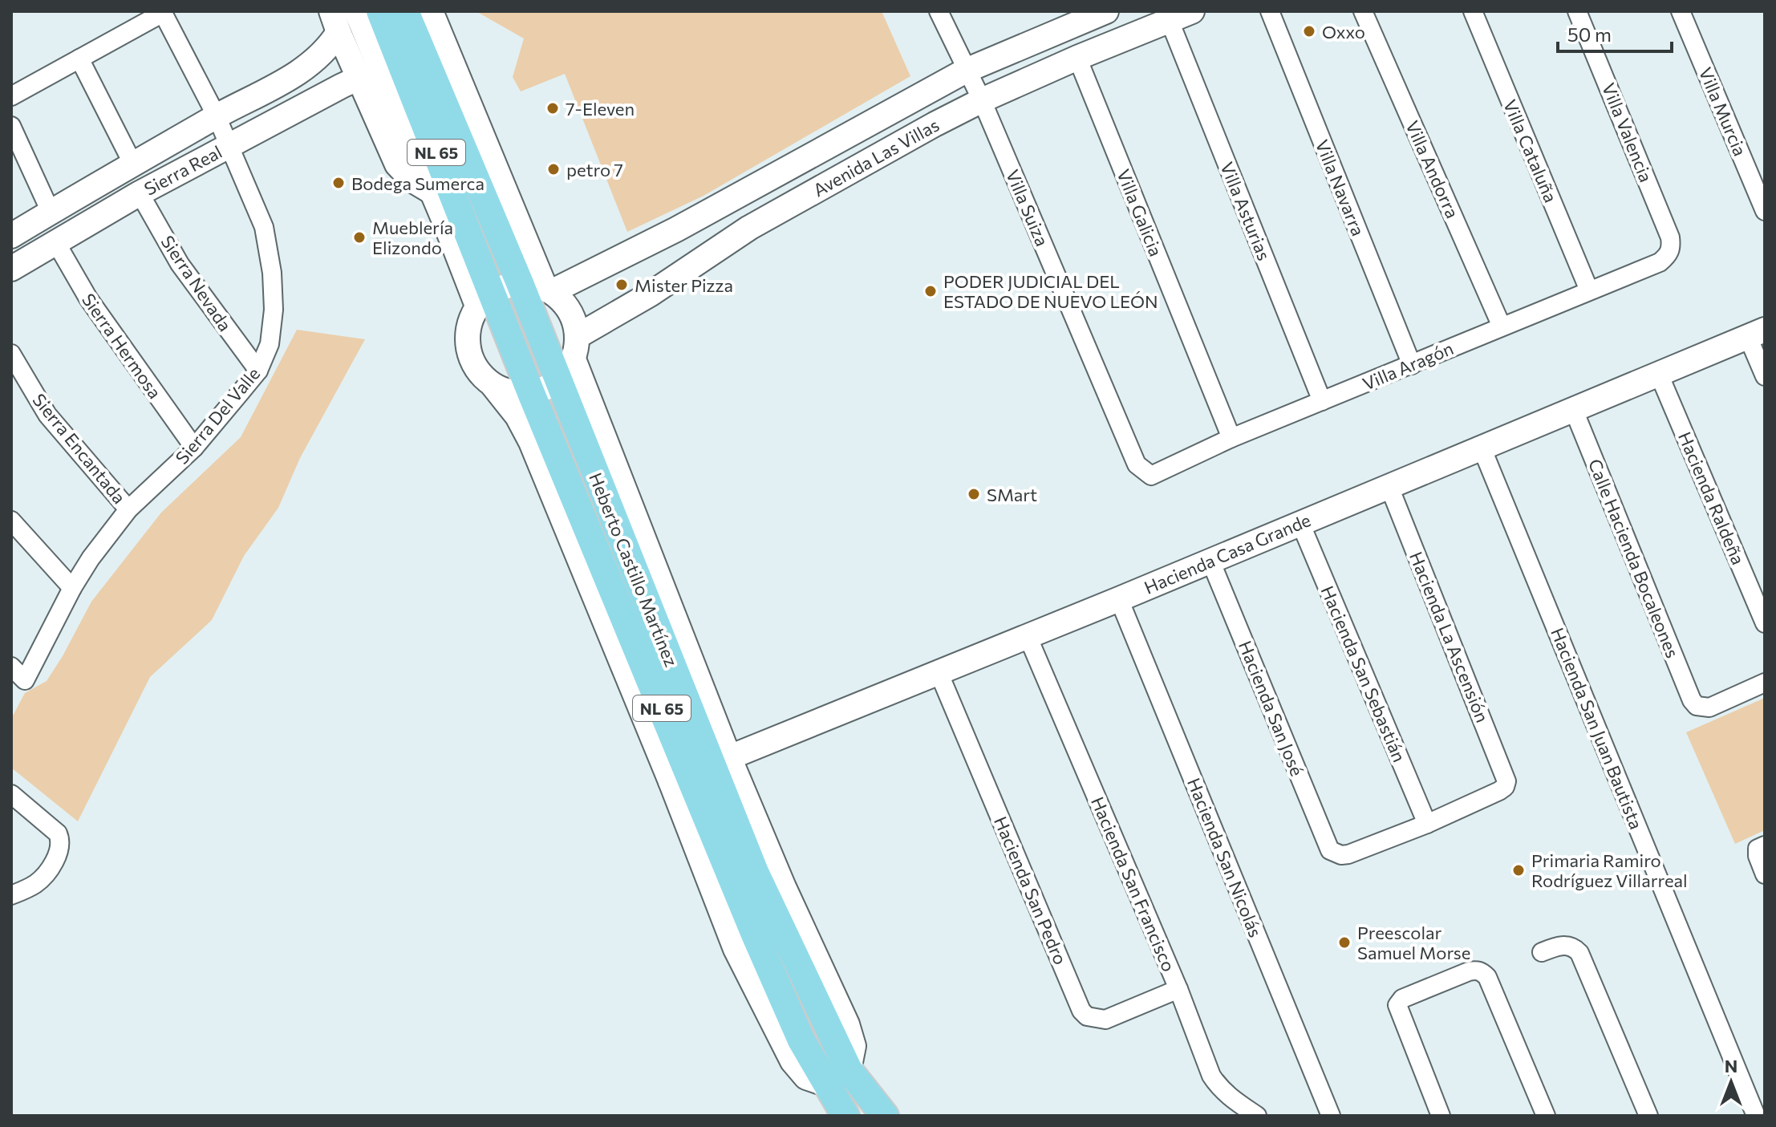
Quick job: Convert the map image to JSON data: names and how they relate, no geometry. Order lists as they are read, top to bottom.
{
  "streets": {
    "main road": ["NL 65", "Heberto Castillo Martínez"],
    "street": [
      "Villa Murcia",
      "Villa Valencia",
      "Villa Cataluña",
      "Avenida Las Villas",
      "Villa Andorra",
      "Sierra Real",
      "Villa Navarra",
      "Villa Suiza",
      "Villa Asturias",
      "Villa Galicia",
      "Sierra Nevada",
      "Sierra Hermosa",
      "Villa Aragón",
      "Sierra Del Valle",
      "Sierra Encantada",
      "Hacienda Raldeña",
      "Hacienda Casa Grande",
      "Calle Hacienda Bocaleones",
      "Hacienda La Ascensión",
      "Hacienda San Sebastián",
      "Hacienda San José",
      "Hacienda San Juan Bautista",
      "Hacienda San Nicolás",
      "Hacienda San Francisco",
      "Hacienda San Pedro"
    ]
  },
  "crossings": [
    ["Villa Valencia", "Villa Aragón"],
    ["Villa Cataluña", "Villa Aragón"],
    ["Avenida Las Villas", "Villa Suiza"],
    ["Avenida Las Villas", "Villa Asturias"],
    ["Avenida Las Villas", "Villa Galicia"],
    ["Avenida Las Villas", "Heberto Castillo Martínez"],
    ["Villa Andorra", "Villa Aragón"],
    ["Sierra Real", "Sierra Nevada"],
    ["Sierra Real", "Sierra Hermosa"],
    ["Sierra Real", "Sierra Del Valle"],
    ["Villa Navarra", "Villa Aragón"],
    ["Villa Suiza", "Villa Aragón"],
    ["Villa Asturias", "Villa Aragón"],
    ["Villa Galicia", "Villa Aragón"],
    ["Sierra Nevada", "Sierra Del Valle"],
    ["Sierra Hermosa", "Sierra Del Valle"],
    ["Sierra Del Valle", "Sierra Encantada"],
    ["Hacienda Raldeña", "Hacienda Casa Grande"],
    ["Hacienda Casa Grande", "Calle Hacienda Bocaleones"],
    ["Hacienda Casa Grande", "Heberto Castillo Martínez"],
    ["Hacienda Casa Grande", "Hacienda La Ascensión"],
    ["Hacienda Casa Grande", "Hacienda San Sebastián"],
    ["Hacienda Casa Grande", "Hacienda San José"],
    ["Hacienda Casa Grande", "Hacienda San Juan Bautista"],
    ["Hacienda Casa Grande", "Hacienda San Nicolás"],
    ["Hacienda Casa Grande", "Hacienda San Francisco"],
    ["Hacienda Casa Grande", "Hacienda San Pedro"],
    ["Hacienda La Ascensión", "Hacienda San Sebastián"],
    ["Hacienda La Ascensión", "Hacienda San José"],
    ["Hacienda San Sebastián", "Hacienda San José"],
    ["Hacienda San Francisco", "Hacienda San Pedro"]
  ],
  "places": [
    "Oxxo",
    "7-Eleven",
    "petro 7",
    "Bodega Sumerca",
    "Mueblería Elizondo",
    "Mister Pizza",
    "PODER JUDICIAL DEL ESTADO DE NUEVO LEÓN",
    "SMart",
    "Primaria Ramiro Rodríguez Villarreal",
    "Preescolar Samuel Morse"
  ],
  "scale_bar": "50 m",
  "north": "top"
}
